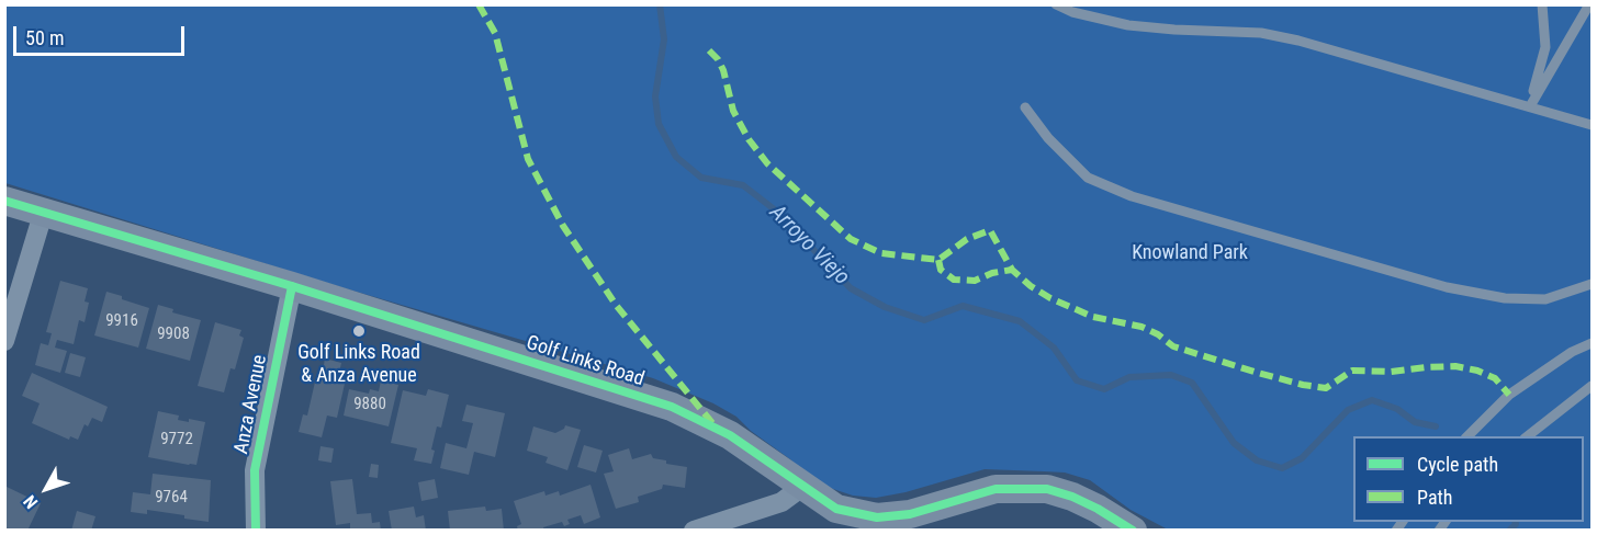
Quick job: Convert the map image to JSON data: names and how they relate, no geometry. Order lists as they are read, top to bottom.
{
  "streets": {
    "main road": ["Golf Links Road"],
    "street": ["Anza Avenue"]
  },
  "crossings": [
    ["Golf Links Road", "Anza Avenue"]
  ],
  "water": ["Arroyo Viejo"],
  "parks": ["Knowland Park"],
  "places": ["Golf Links Road & Anza Avenue"],
  "house_numbers": [
    "9916",
    "9908",
    "9880",
    "9772",
    "9764"
  ],
  "legend": ["Cycle path", "Path"],
  "scale_bar": "50 m",
  "north": "bottom left"
}
